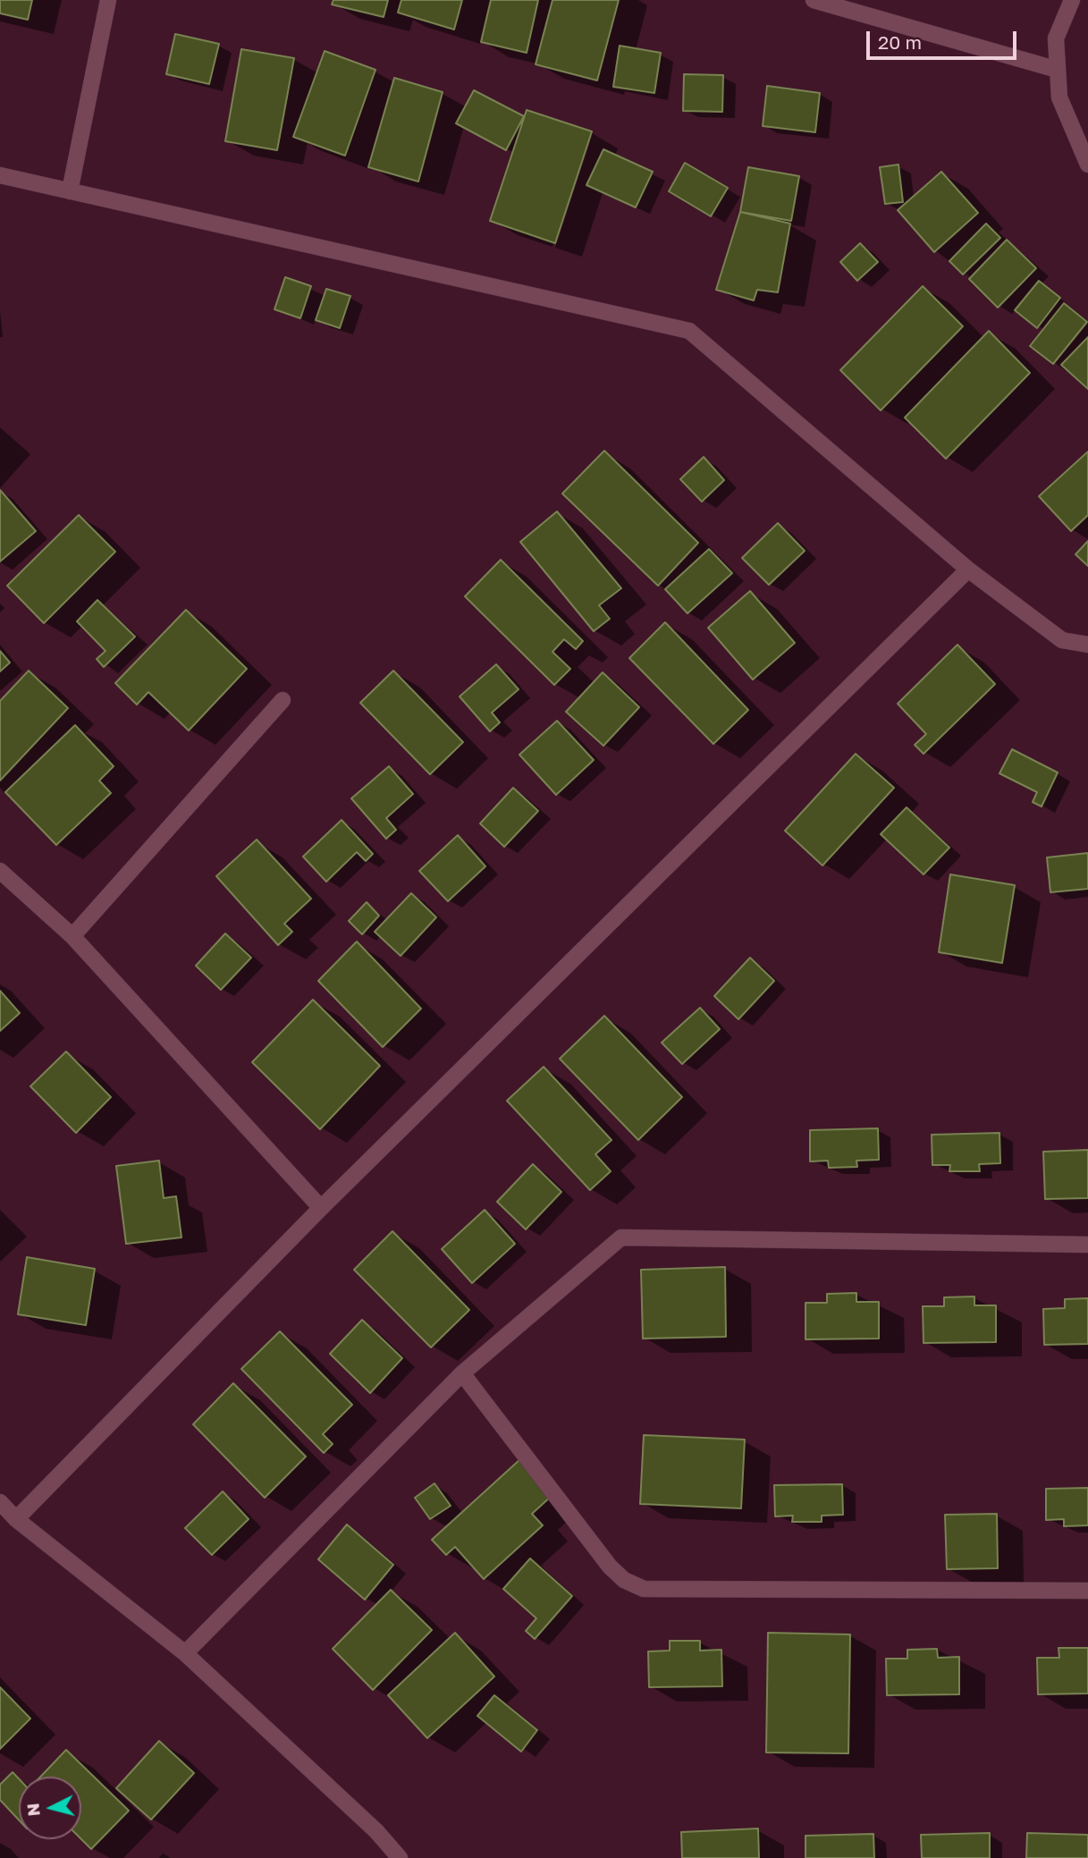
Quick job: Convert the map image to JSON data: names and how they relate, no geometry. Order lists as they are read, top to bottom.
{
  "scale_bar": "20 m",
  "north": "left"
}
